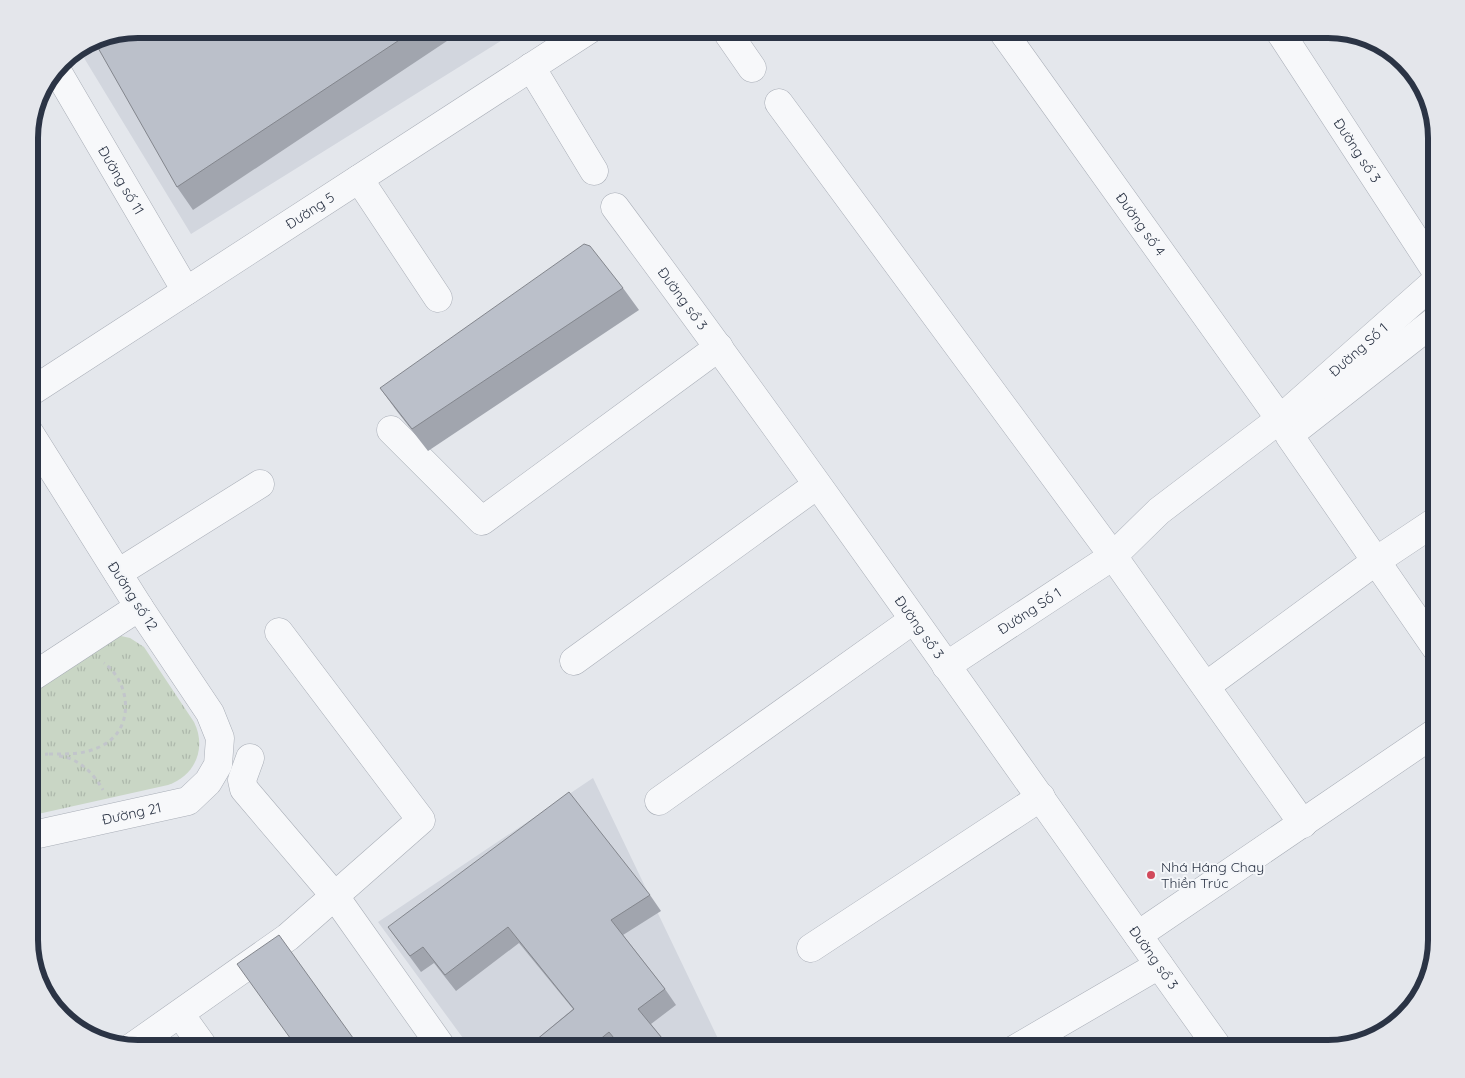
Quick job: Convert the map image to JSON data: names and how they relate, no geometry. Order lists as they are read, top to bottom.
{
  "streets": {
    "street": [
      "Đường số 3",
      "Đường số 11",
      "Đường 5",
      "Đường số 4",
      "Đường sổ 3",
      "Đường Số 1",
      "Đường số 12",
      "Đường 21"
    ]
  },
  "crossings": [
    ["Đường số 11", "Đường 5"],
    ["Đường số 4", "Đường Số 1"],
    ["Đường sổ 3", "Đường Số 1"],
    ["Đường số 12", "Đường 21"]
  ],
  "places": ["Nhá Háng Chay Thiền Trúc"]
}
